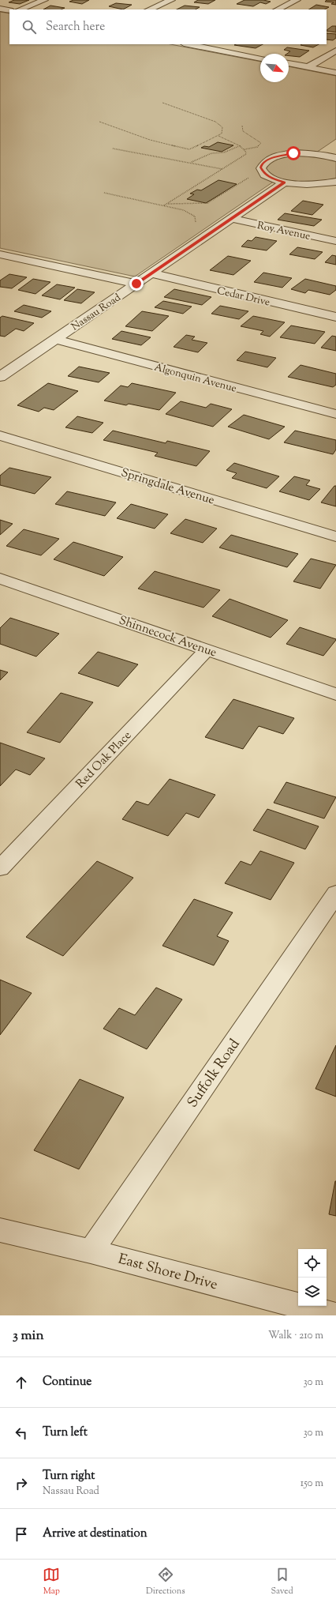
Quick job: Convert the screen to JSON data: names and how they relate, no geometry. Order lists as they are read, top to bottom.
{
  "streets": {
    "street": [
      "Roy Avenue",
      "Cedar Drive",
      "Nassau Road",
      "Algonquin Avenue",
      "Springdale Avenue",
      "Shinnecock Avenue",
      "Red Oak Place",
      "Suffolk Road",
      "East Shore Drive"
    ]
  },
  "crossings": [
    ["Roy Avenue", "Nassau Road"],
    ["Cedar Drive", "Nassau Road"],
    ["Nassau Road", "Algonquin Avenue"],
    ["Shinnecock Avenue", "Red Oak Place"],
    ["Suffolk Road", "East Shore Drive"]
  ],
  "north": "bottom right",
  "page": {
    "search": "Search here",
    "heading": ["3 min", "Walk · 210 m"],
    "list": [
      ["Continue", "30 m"],
      ["Turn left", "30 m"],
      ["Turn right", "Nassau Road", "150 m"],
      "Arrive at destination"
    ],
    "nav": ["Map", "Directions", "Saved"]
  }
}
